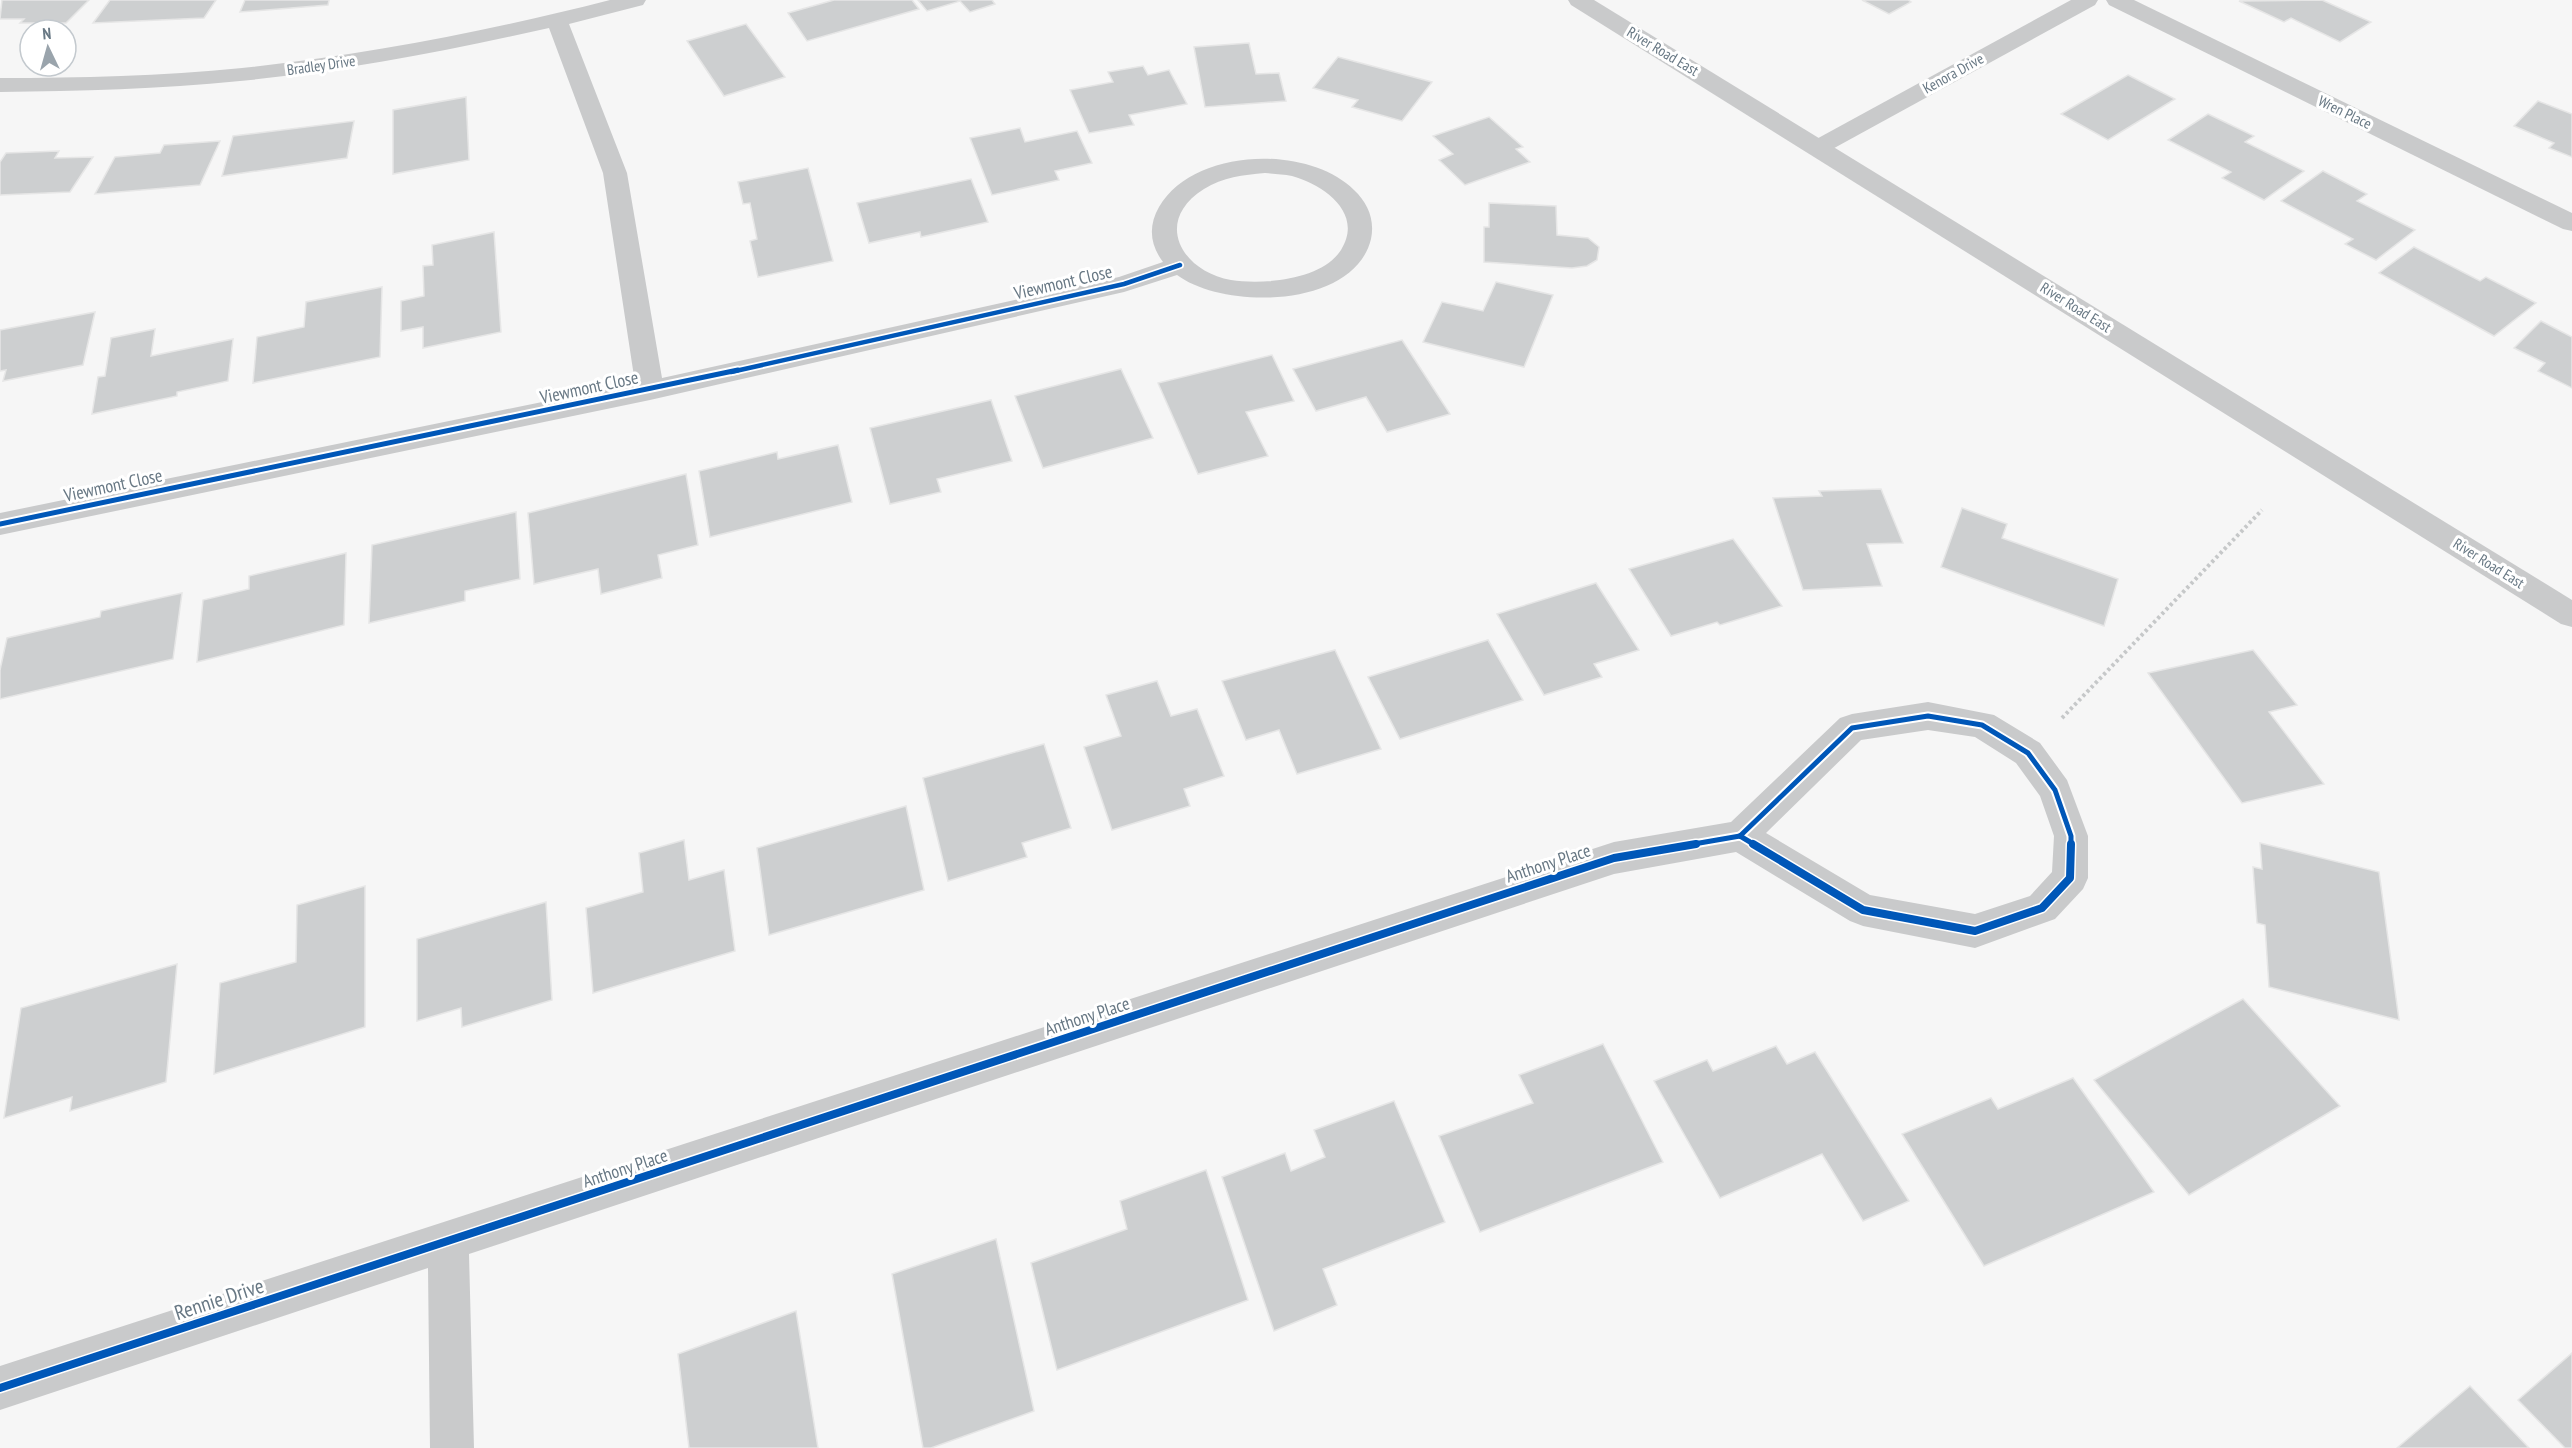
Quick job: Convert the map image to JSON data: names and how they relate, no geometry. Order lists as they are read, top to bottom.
{
  "streets": {
    "street": [
      "River Road East",
      "Bradley Drive",
      "Kenora Drive",
      "Wren Place",
      "Viewmont Close",
      "Anthony Place",
      "Rennie Drive"
    ]
  },
  "crossings": [
    ["River Road East", "Kenora Drive"],
    ["Bradley Drive", "Viewmont Close"],
    ["Anthony Place", "Rennie Drive"]
  ],
  "north": "top"
}
